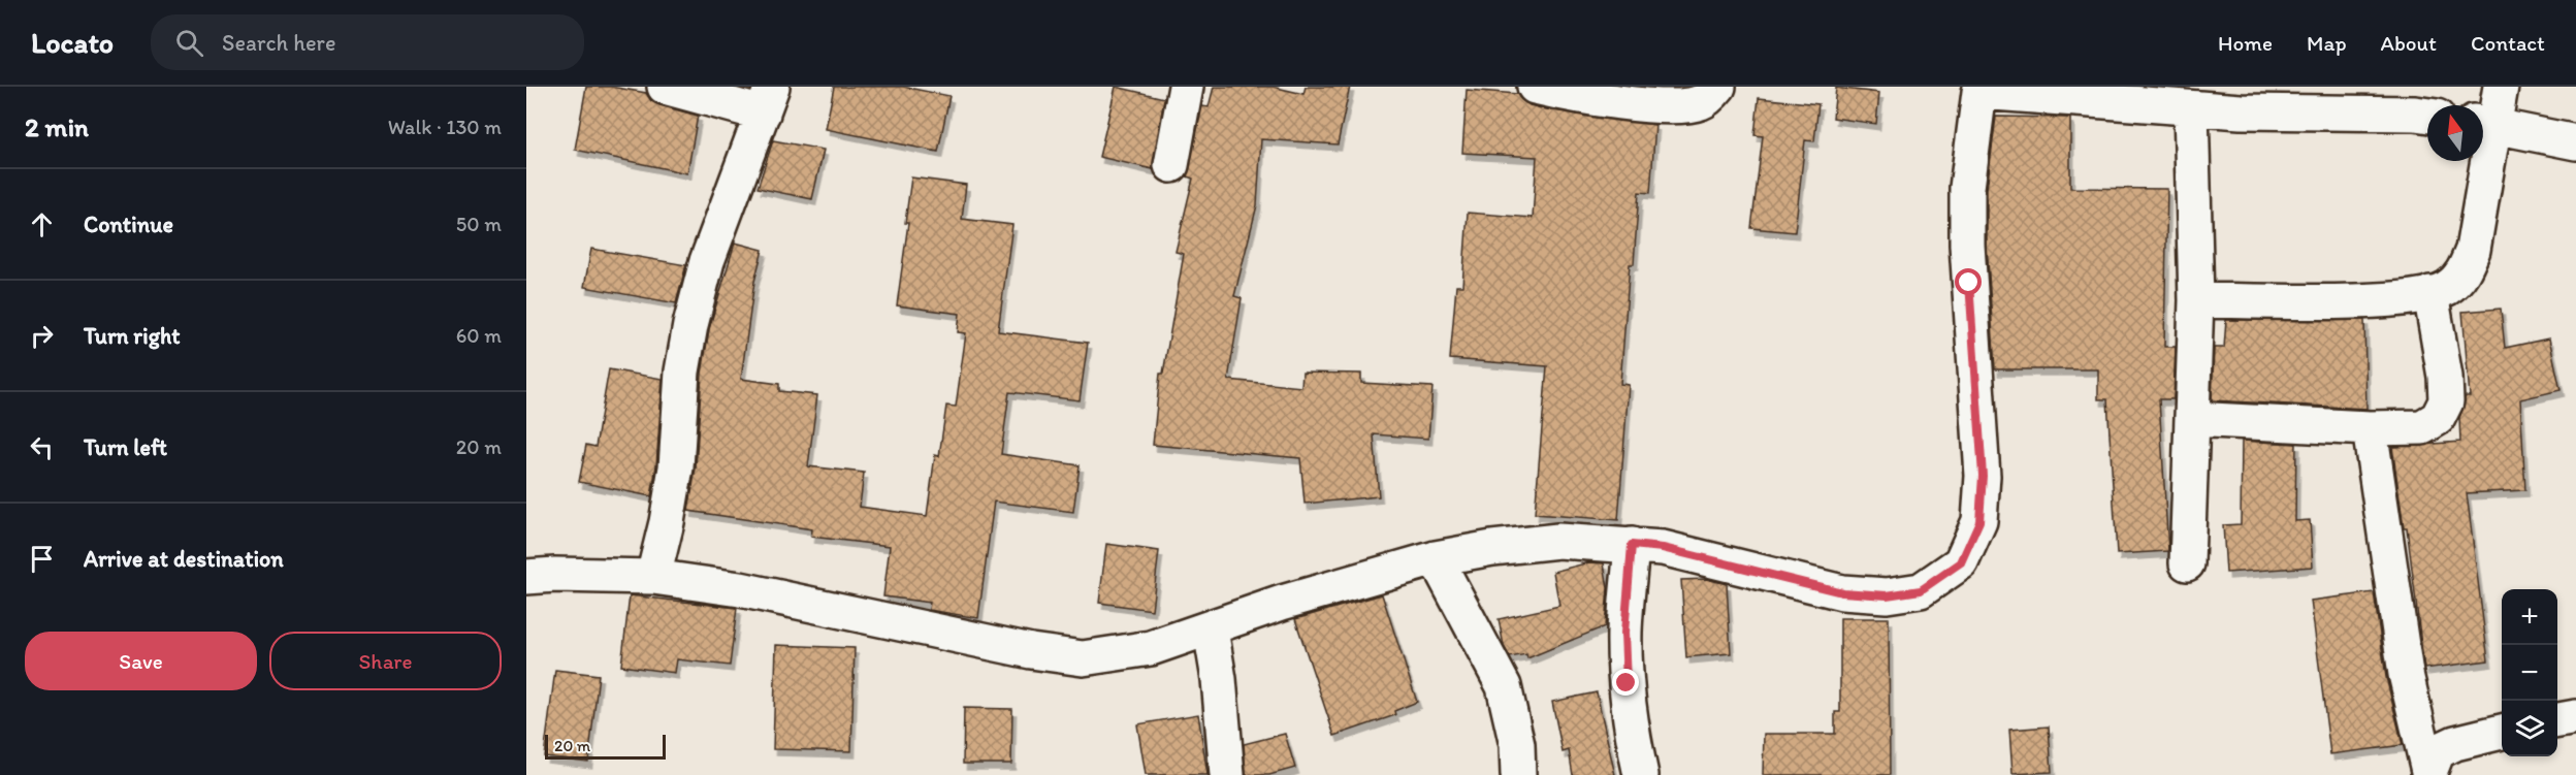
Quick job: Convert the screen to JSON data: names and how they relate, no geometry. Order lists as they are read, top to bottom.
{
  "scale_bar": "20 m",
  "north": "top",
  "page": {
    "header": "Locato",
    "search": "Search here",
    "nav": [
      "Home",
      "Map",
      "About",
      "Contact"
    ],
    "heading": ["2 min", "Walk · 130 m"],
    "list": [
      ["Continue", "50 m"],
      ["Turn right", "60 m"],
      ["Turn left", "20 m"],
      "Arrive at destination"
    ],
    "map_buttons": ["+", "−"],
    "buttons": ["Save", "Share"],
    "scale": "20 m"
  }
}
